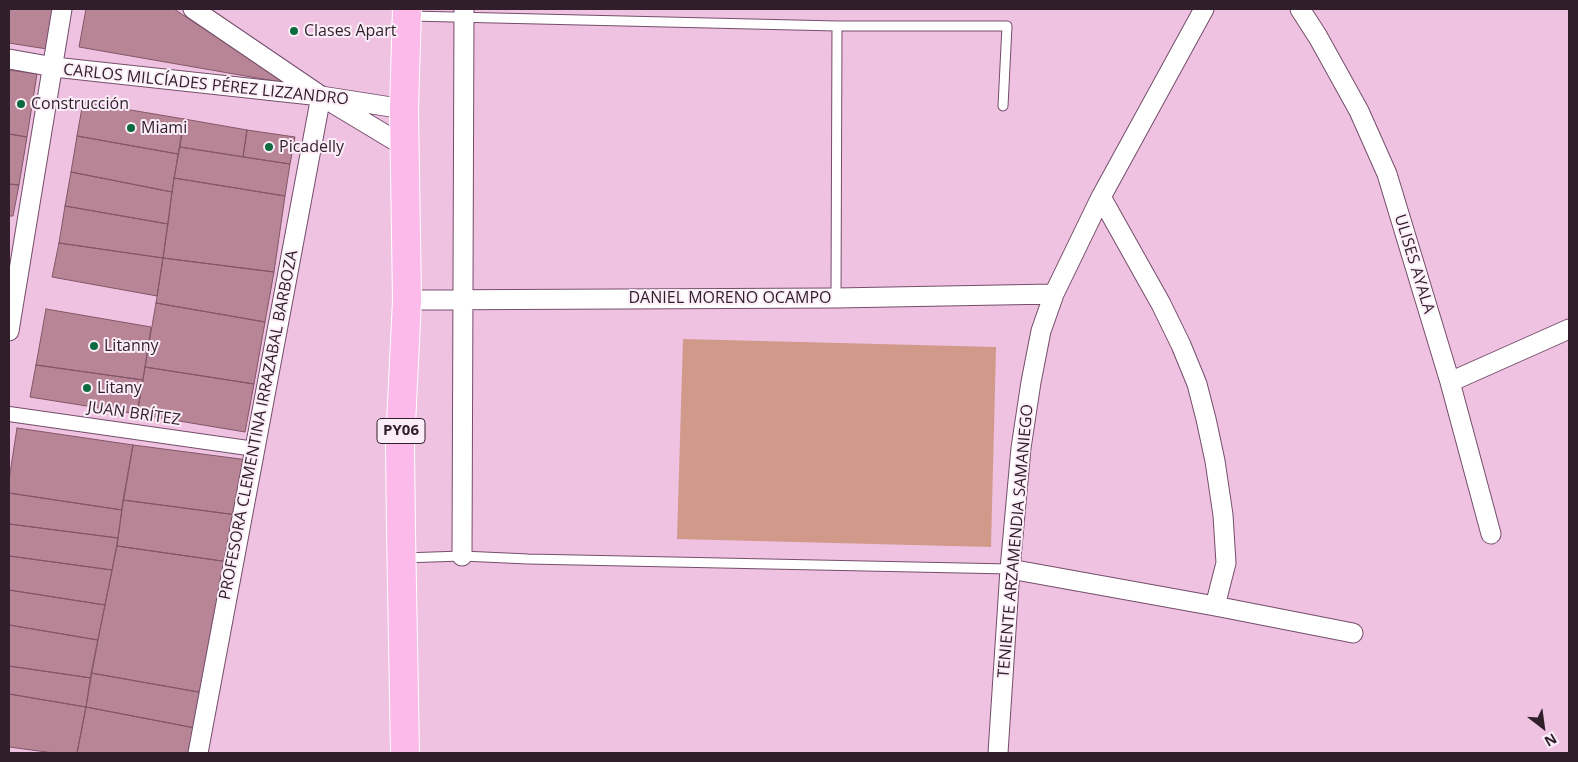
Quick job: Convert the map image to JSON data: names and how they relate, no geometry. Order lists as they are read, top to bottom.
{
  "streets": {
    "highway": ["PY06"],
    "street": [
      "CARLOS MILCÍADES PÉREZ LIZZANDRO",
      "ULISES AYALA",
      "DANIEL MORENO OCAMPO",
      "JUAN BRÍTEZ",
      "PROFESORA CLEMENTINA IRRAZABAL BARBOZA",
      "TENIENTE ARZAMENDIA SAMANIEGO"
    ]
  },
  "crossings": [
    ["CARLOS MILCÍADES PÉREZ LIZZANDRO", "PROFESORA CLEMENTINA IRRAZABAL BARBOZA"],
    ["CARLOS MILCÍADES PÉREZ LIZZANDRO", "PY06"],
    ["DANIEL MORENO OCAMPO", "PY06"],
    ["DANIEL MORENO OCAMPO", "TENIENTE ARZAMENDIA SAMANIEGO"],
    ["JUAN BRÍTEZ", "PROFESORA CLEMENTINA IRRAZABAL BARBOZA"]
  ],
  "places": [
    "Clases Apart",
    "Construcción",
    "Miami",
    "Picadelly",
    "Litanny",
    "Litany"
  ],
  "north": "bottom right"
}
